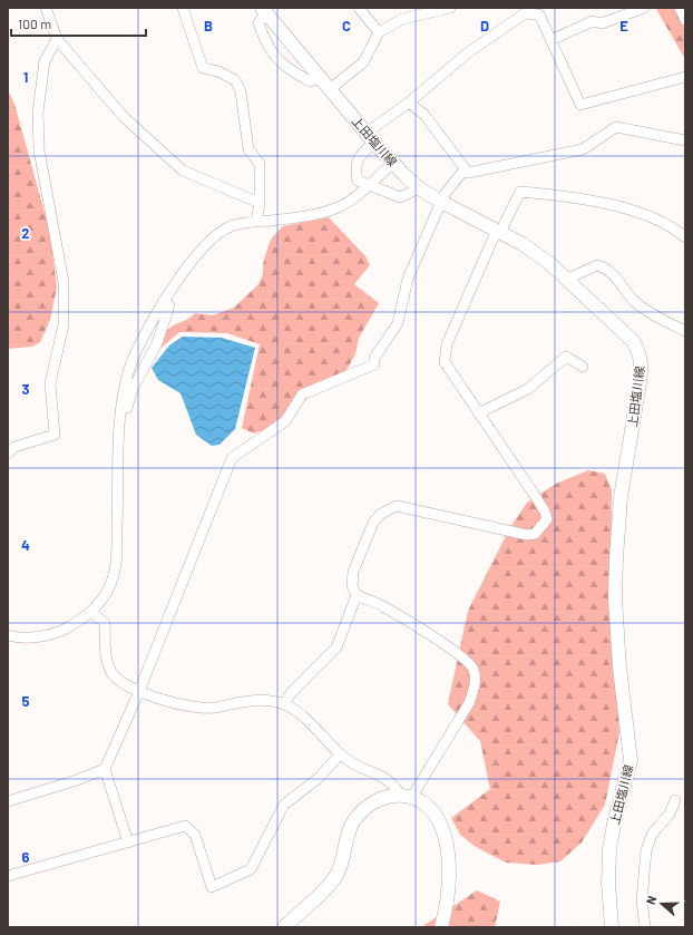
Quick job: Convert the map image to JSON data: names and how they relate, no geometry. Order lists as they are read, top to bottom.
{
  "streets": {
    "main road": ["上田塩川線"]
  },
  "scale_bar": "100 m",
  "north": "left",
  "grid": {
    "columns": [
      "B",
      "C",
      "D",
      "E"
    ],
    "rows": [
      "1",
      "2",
      "3",
      "4",
      "5",
      "6"
    ]
  }
}
